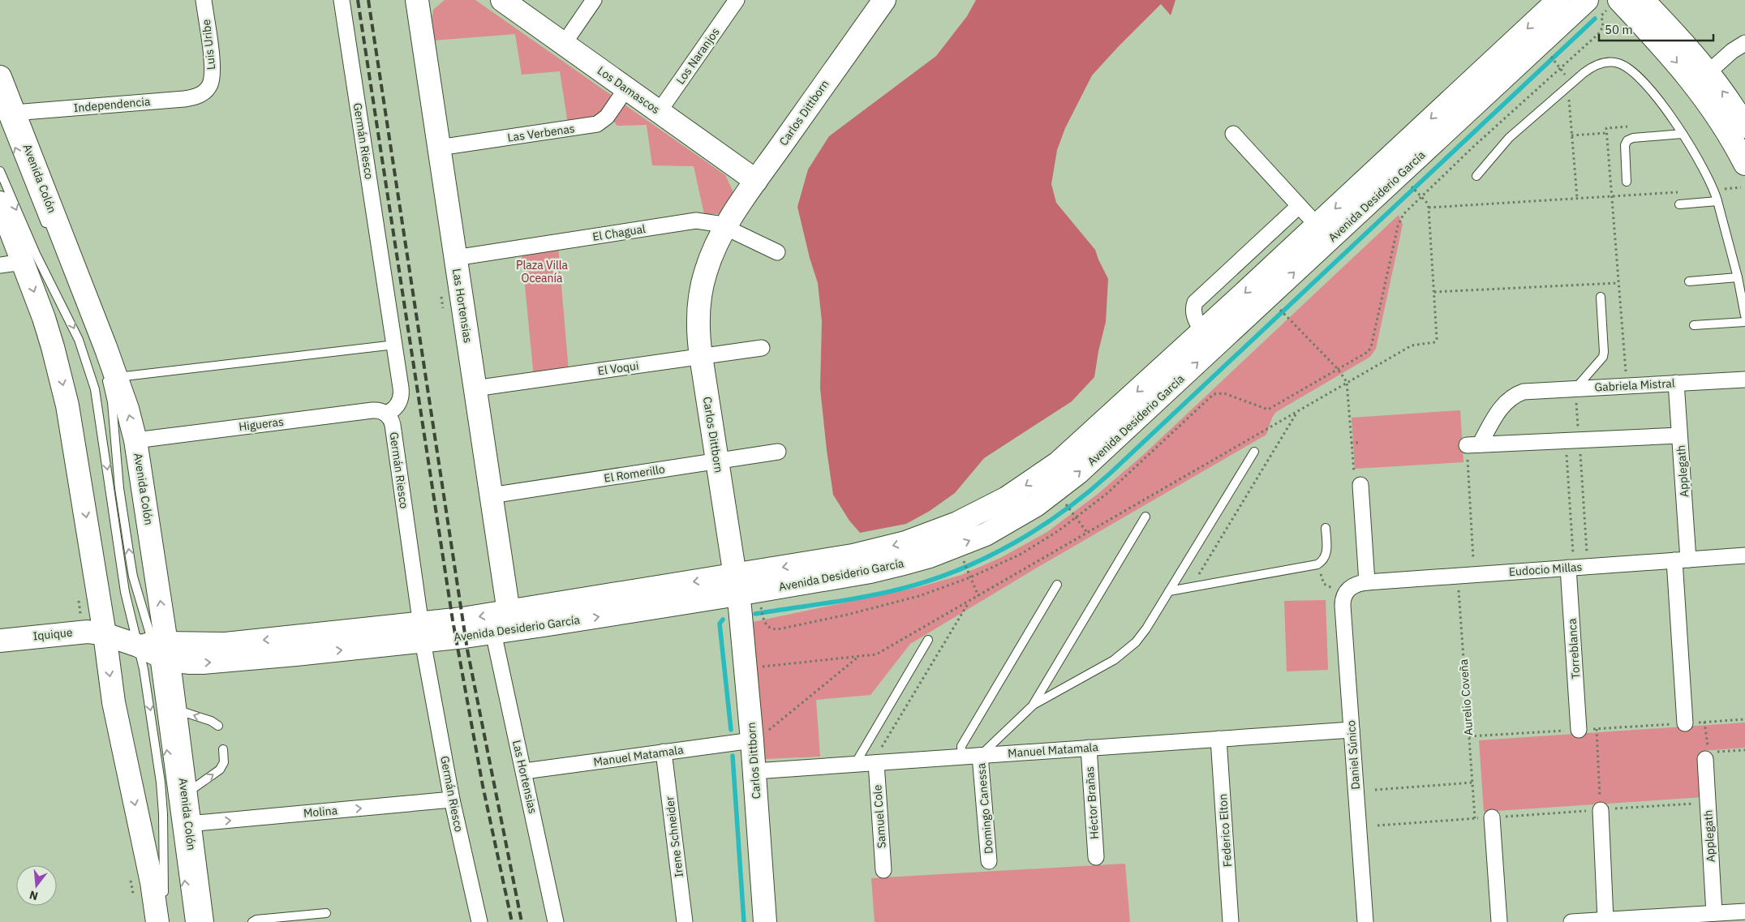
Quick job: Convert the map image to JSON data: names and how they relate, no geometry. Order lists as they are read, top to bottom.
{
  "streets": {
    "main road": [
      "Los Damascos",
      "Carlos Dittborn",
      "Avenida Colón",
      "Avenida Desiderio García",
      "Las Hortensias",
      "Iquique"
    ],
    "street": [
      "Luis Uribe",
      "Los Naranjos",
      "Independencia",
      "Las Verbenas",
      "Germán Riesco",
      "El Chagual",
      "El Voqui",
      "Gabriela Mistral",
      "Higueras",
      "Applegath",
      "El Romerillo",
      "Eudocio Millas",
      "Torreblanca",
      "Manuel Matamala",
      "Daniel Súnico",
      "Héctor Brañas",
      "Domingo Canessa",
      "Molina",
      "Samuel Cole",
      "Federico Elton",
      "Irene Schneider"
    ],
    "path": ["Aurelio Coveña"]
  },
  "crossings": [
    ["Luis Uribe", "Independencia"],
    ["Los Naranjos", "Los Damascos"],
    ["Los Damascos", "Carlos Dittborn"],
    ["Los Damascos", "Las Verbenas"],
    ["Independencia", "Avenida Colón"],
    ["Carlos Dittborn", "Avenida Desiderio García"],
    ["Carlos Dittborn", "El Chagual"],
    ["Carlos Dittborn", "El Voqui"],
    ["Carlos Dittborn", "El Romerillo"],
    ["Carlos Dittborn", "Manuel Matamala"],
    ["Las Verbenas", "Las Hortensias"],
    ["Germán Riesco", "Avenida Desiderio García"],
    ["Germán Riesco", "Higueras"],
    ["Germán Riesco", "Molina"],
    ["Avenida Colón", "Avenida Desiderio García"],
    ["Avenida Colón", "Higueras"],
    ["Avenida Colón", "Molina"],
    ["Avenida Desiderio García", "Las Hortensias"],
    ["Avenida Desiderio García", "Iquique"],
    ["El Chagual", "Las Hortensias"],
    ["Las Hortensias", "El Voqui"],
    ["Las Hortensias", "El Romerillo"],
    ["Las Hortensias", "Manuel Matamala"],
    ["Gabriela Mistral", "Applegath"],
    ["Applegath", "Eudocio Millas"],
    ["Eudocio Millas", "Torreblanca"],
    ["Eudocio Millas", "Aurelio Coveña"],
    ["Eudocio Millas", "Daniel Súnico"],
    ["Manuel Matamala", "Daniel Súnico"],
    ["Manuel Matamala", "Héctor Brañas"],
    ["Manuel Matamala", "Domingo Canessa"],
    ["Manuel Matamala", "Samuel Cole"],
    ["Manuel Matamala", "Federico Elton"],
    ["Manuel Matamala", "Irene Schneider"]
  ],
  "one_way": ["Molina"],
  "parks": ["Plaza Villa Oceanía"],
  "scale_bar": "50 m",
  "north": "bottom"
}
